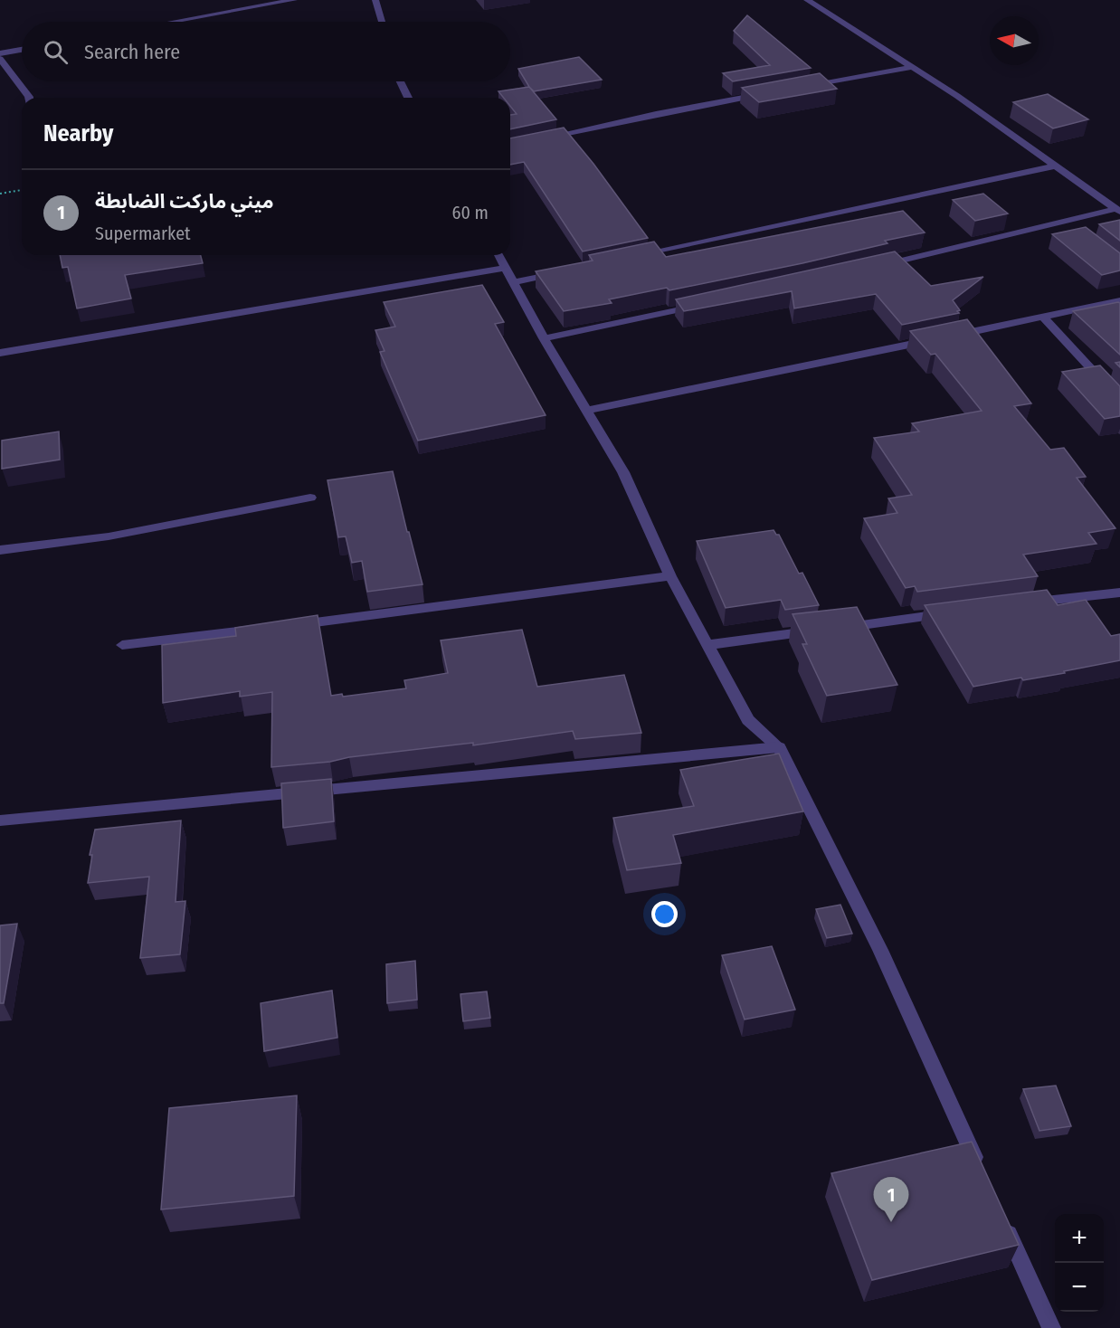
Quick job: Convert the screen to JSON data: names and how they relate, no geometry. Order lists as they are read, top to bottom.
{
  "north": "left",
  "page": {
    "search": "Search here",
    "heading": "Nearby",
    "list": [
      {
        "mark": "1",
        "name": "ميني ماركت الضابطة",
        "note": "Supermarket",
        "value": "60 m"
      }
    ],
    "pins": "1",
    "map_buttons": ["+", "−"]
  }
}
